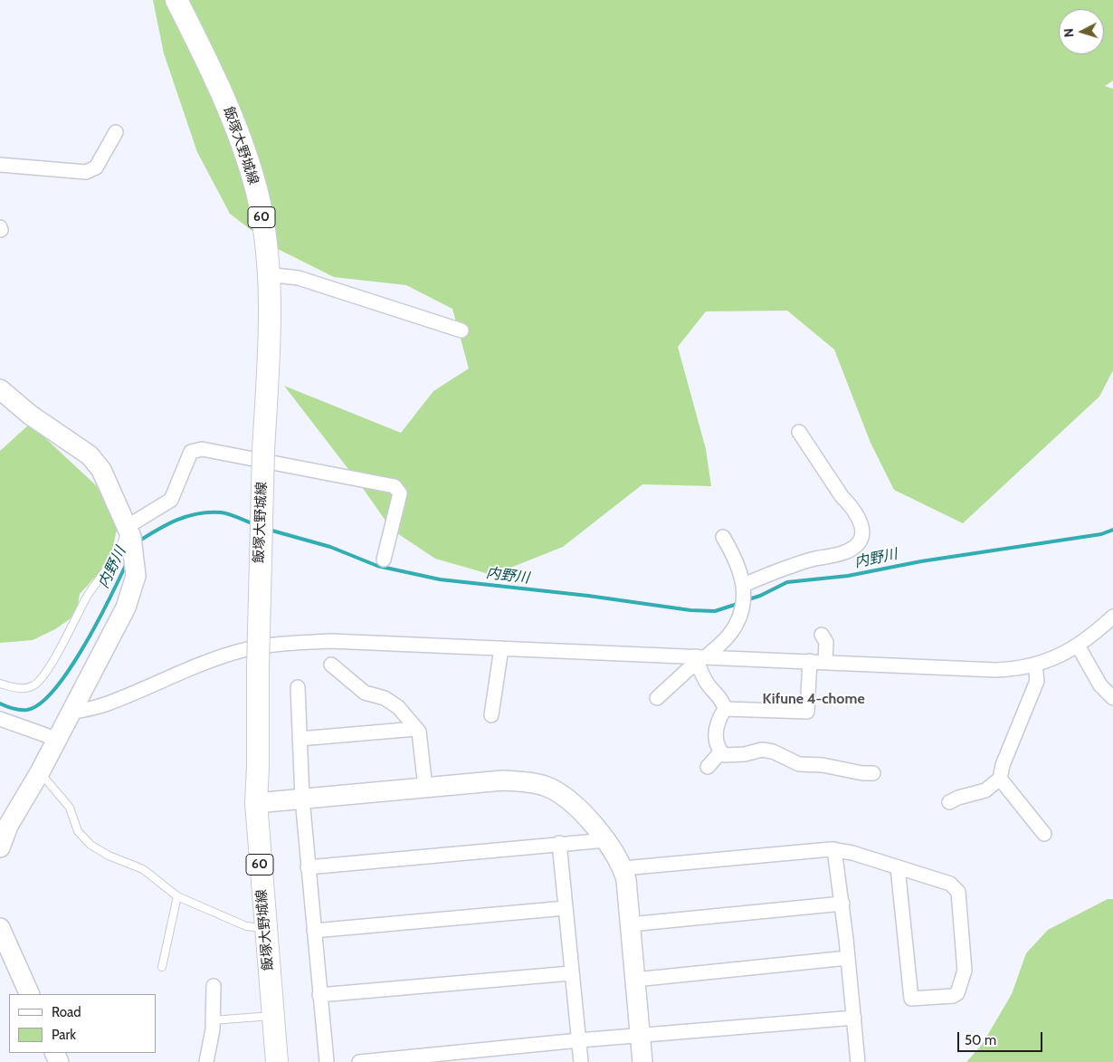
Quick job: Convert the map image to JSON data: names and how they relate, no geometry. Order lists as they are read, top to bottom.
{
  "streets": {
    "main road": ["飯塚大野城線", "60"]
  },
  "districts": ["Kifune 4-chome"],
  "water": ["内野川"],
  "legend": ["Road", "Park"],
  "scale_bar": "50 m",
  "north": "left"
}
